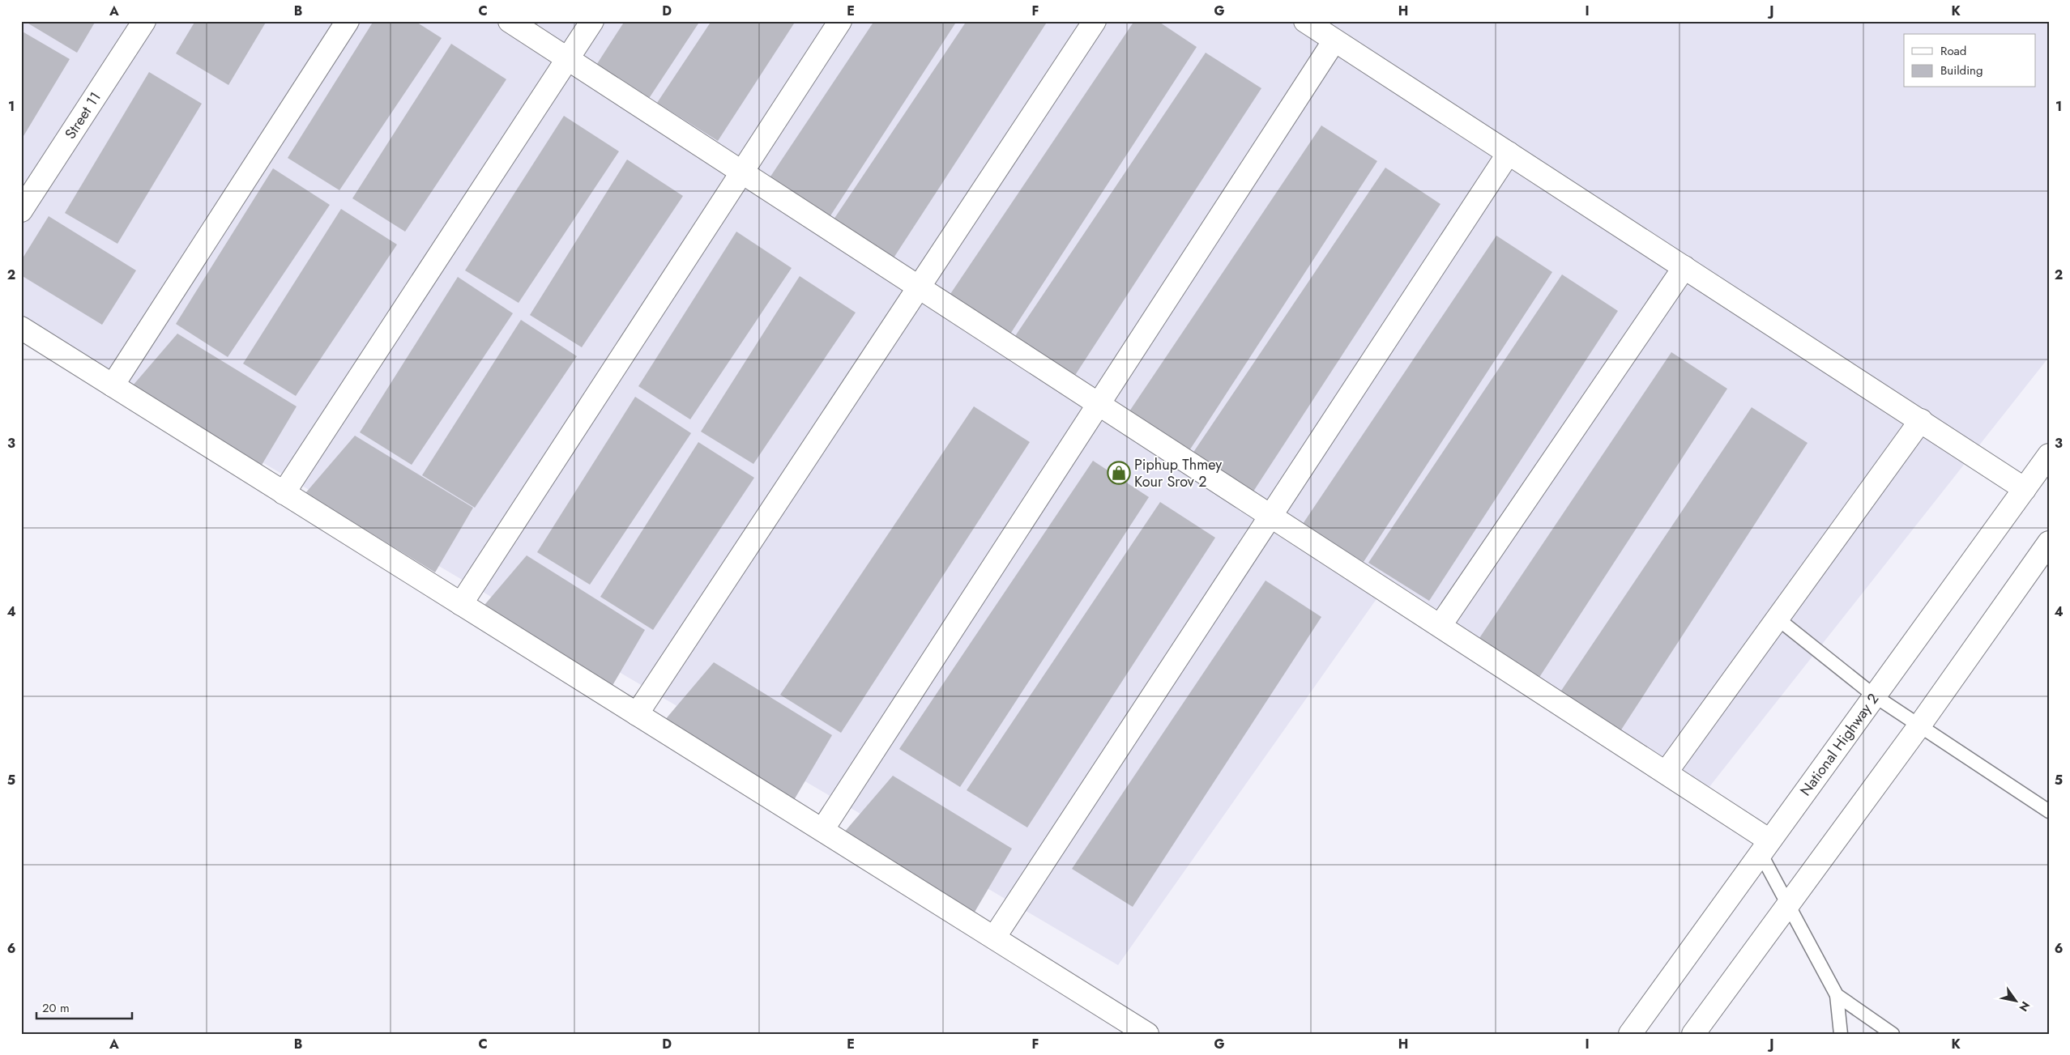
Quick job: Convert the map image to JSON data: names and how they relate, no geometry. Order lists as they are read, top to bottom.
{
  "streets": {
    "main road": ["Street 11", "National Highway 2"]
  },
  "places": {
    "shop": ["Piphup Thmey Kour Srov 2"]
  },
  "legend": ["Road", "Building"],
  "scale_bar": "20 m",
  "north": "bottom right",
  "grid": {
    "columns": [
      "A",
      "B",
      "C",
      "D",
      "E",
      "F",
      "G",
      "H",
      "I",
      "J",
      "K"
    ],
    "rows": [
      "1",
      "2",
      "3",
      "4",
      "5",
      "6"
    ]
  }
}
